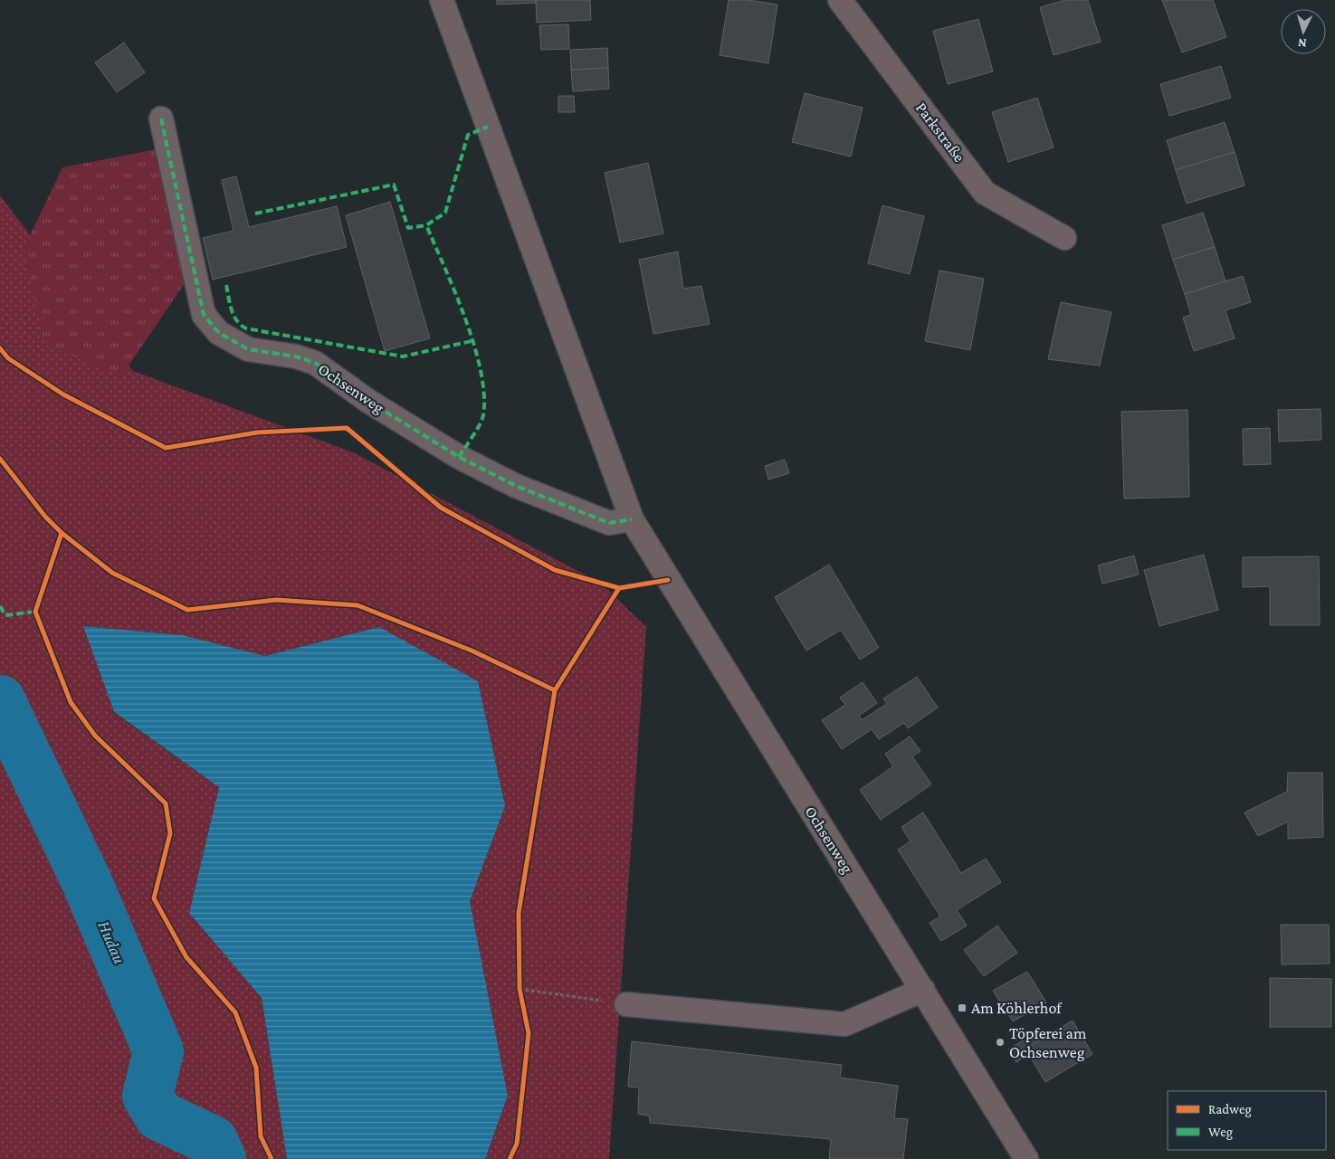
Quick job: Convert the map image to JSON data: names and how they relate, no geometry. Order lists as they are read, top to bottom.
{
  "streets": {
    "street": ["Parkstraße", "Ochsenweg"]
  },
  "water": ["Hudau"],
  "places": {
    "transit": ["Am Köhlerhof"],
    "other": ["Töpferei am Ochsenweg"]
  },
  "legend": ["Radweg", "Weg"],
  "north": "bottom"
}
